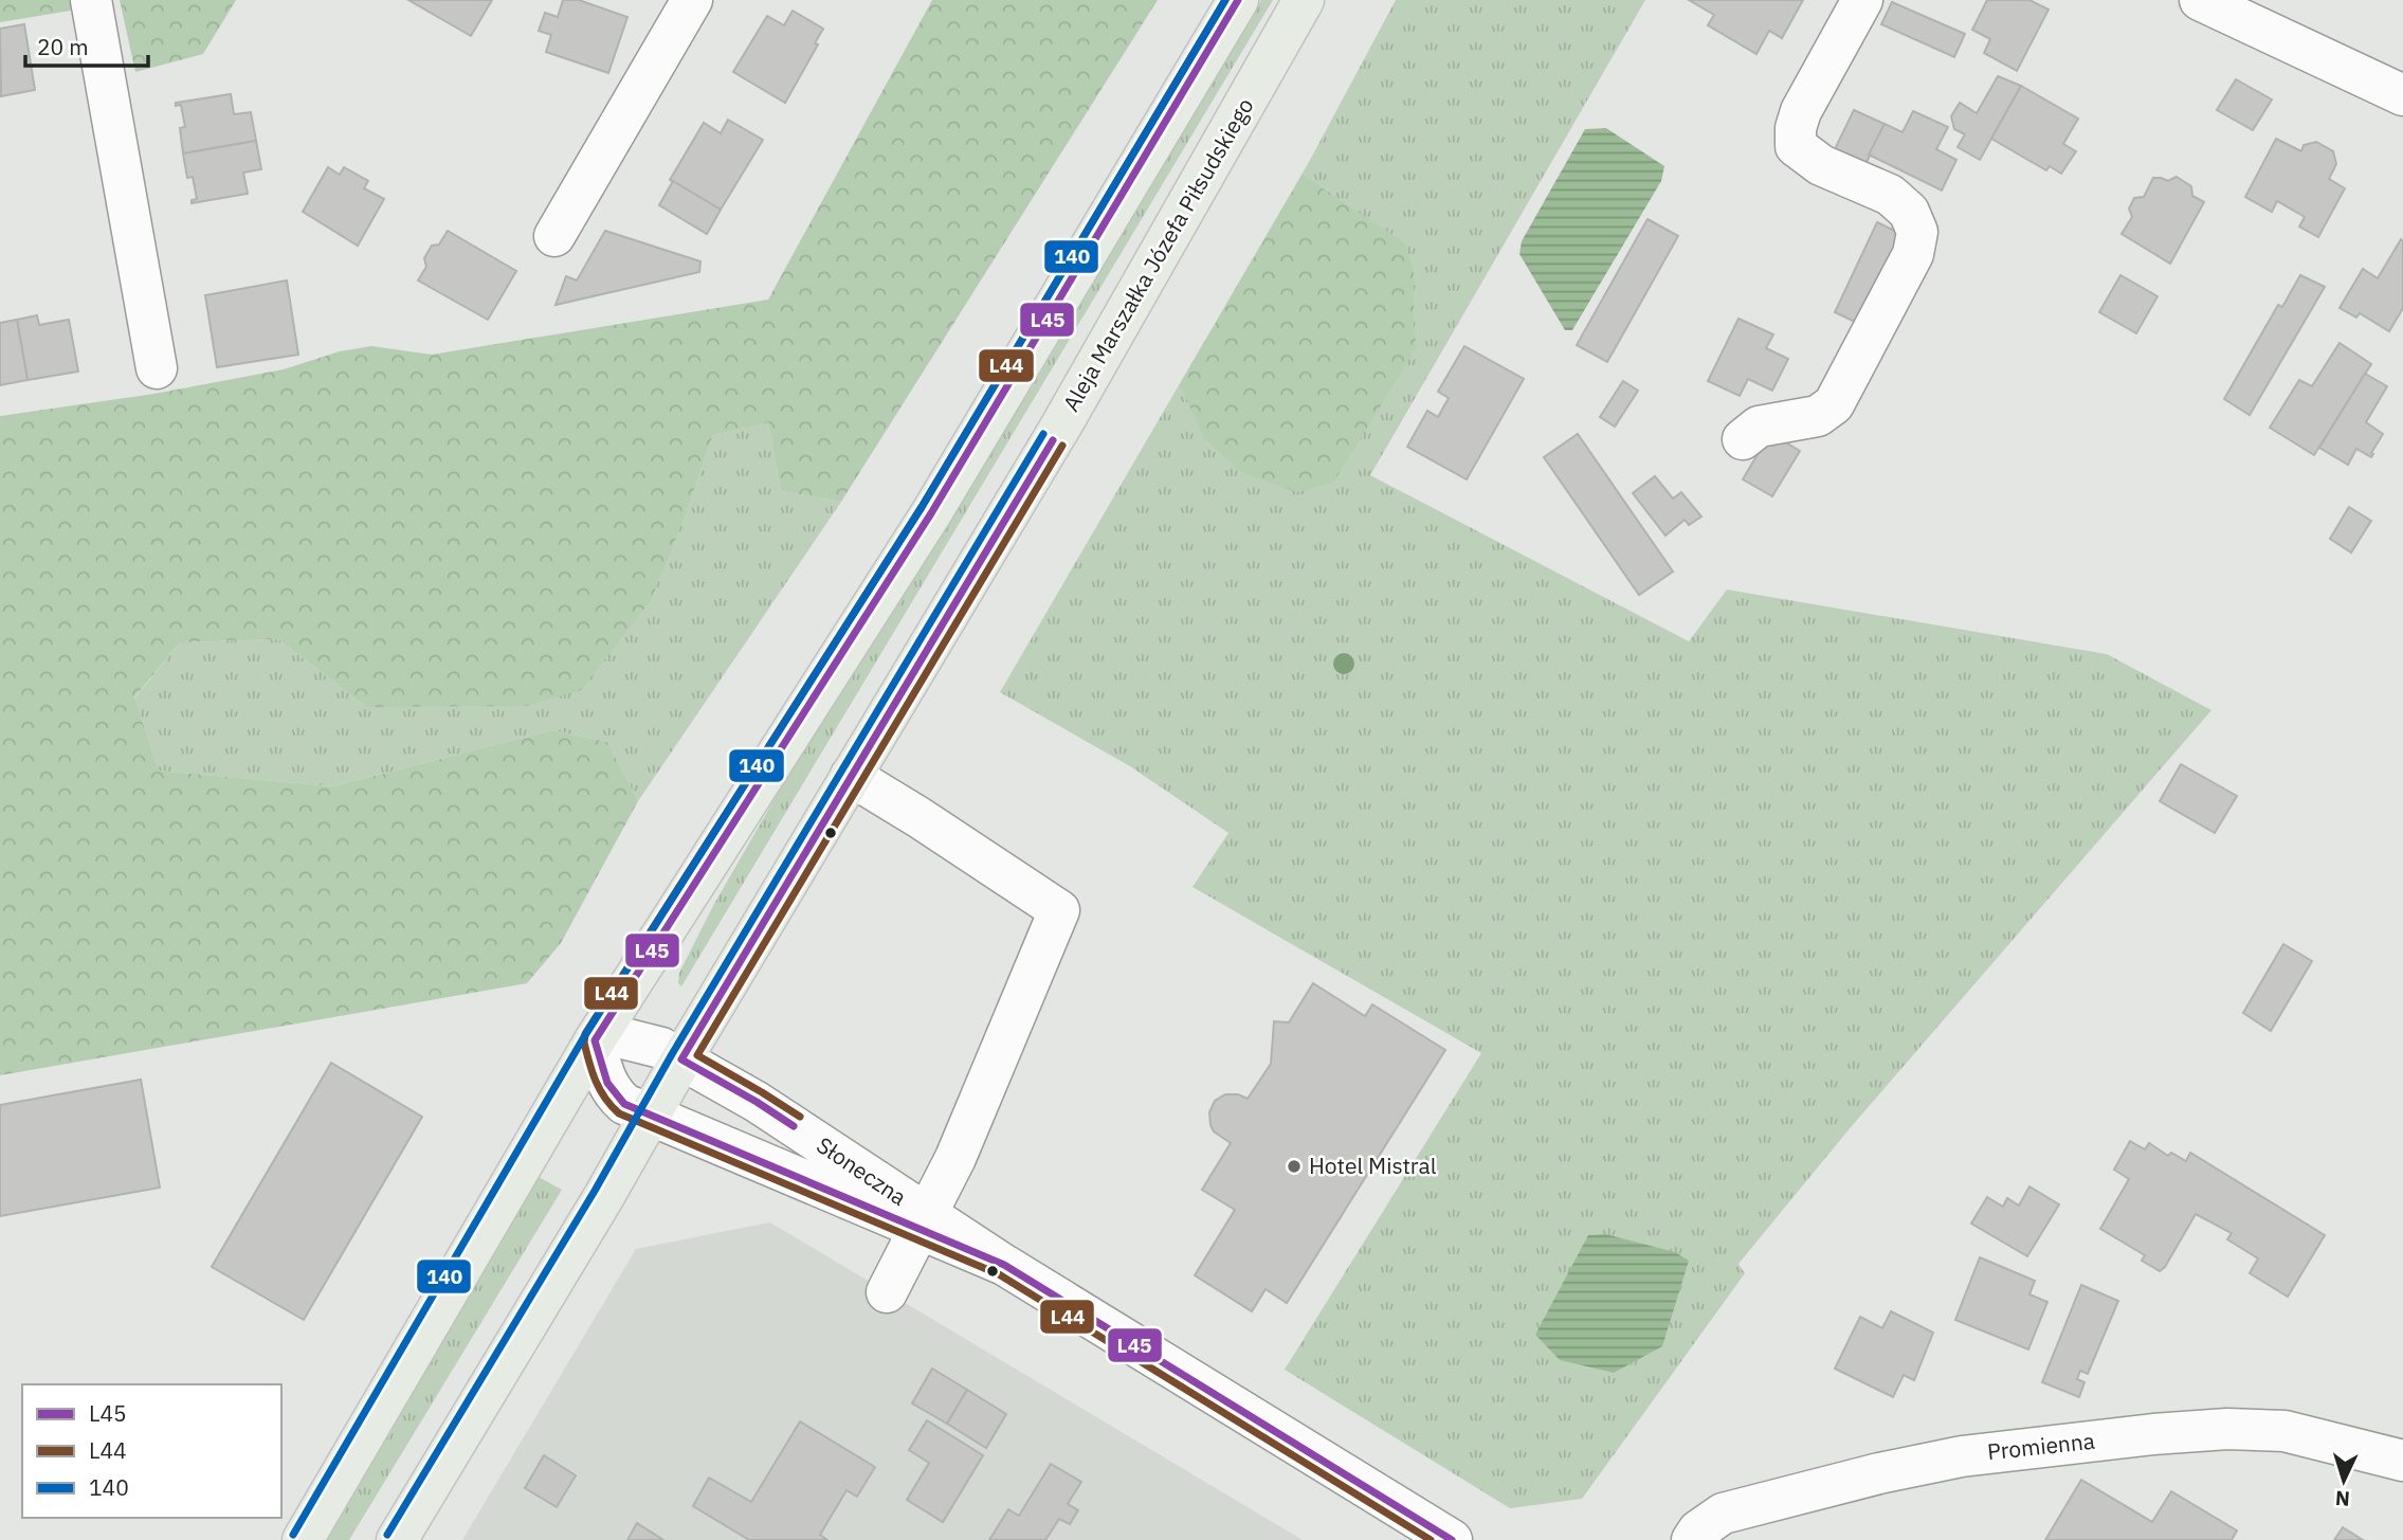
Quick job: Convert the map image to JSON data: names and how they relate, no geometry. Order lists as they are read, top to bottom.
{
  "streets": {
    "main road": ["Aleja Marszałka Józefa Piłsudskiego"],
    "street": ["Słoneczna", "Promienna"]
  },
  "crossings": [
    ["Aleja Marszałka Józefa Piłsudskiego", "Słoneczna"]
  ],
  "places": ["Hotel Mistral"],
  "lines": ["transit line L45", "transit line L44", "transit line 140"],
  "legend": ["L45", "L44", "140"],
  "scale_bar": "20 m",
  "north": "bottom"
}
